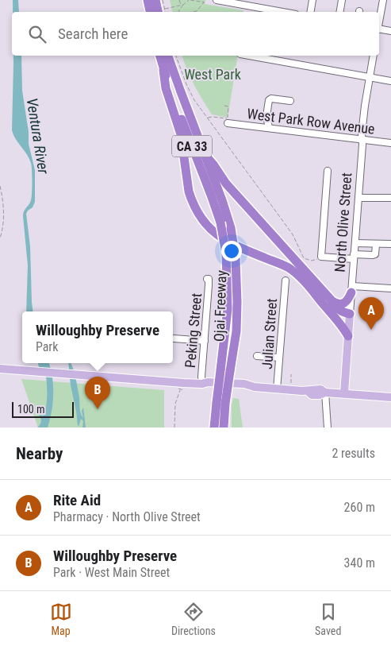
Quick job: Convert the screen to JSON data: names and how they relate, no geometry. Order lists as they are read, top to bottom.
{
  "streets": {
    "highway": ["CA 33", "Ojai Freeway"],
    "main road": ["North Olive Street"],
    "street": ["West Park Row Avenue", "Peking Street", "Julian Street"]
  },
  "crossings": [
    ["West Park Row Avenue", "North Olive Street"]
  ],
  "water": ["Ventura River"],
  "parks": ["West Park"],
  "scale_bar": "100 m",
  "page": {
    "search": "Search here",
    "pins": ["A", "B"],
    "popup": ["Willoughby Preserve", "Park"],
    "scale": "100 m",
    "heading": ["Nearby", "2 results"],
    "list": [
      {
        "mark": "A",
        "name": "Rite Aid",
        "note": "Pharmacy · North Olive Street",
        "value": "260 m"
      },
      {
        "mark": "B",
        "name": "Willoughby Preserve",
        "note": "Park · West Main Street",
        "value": "340 m"
      }
    ],
    "nav": ["Map", "Directions", "Saved"]
  }
}
